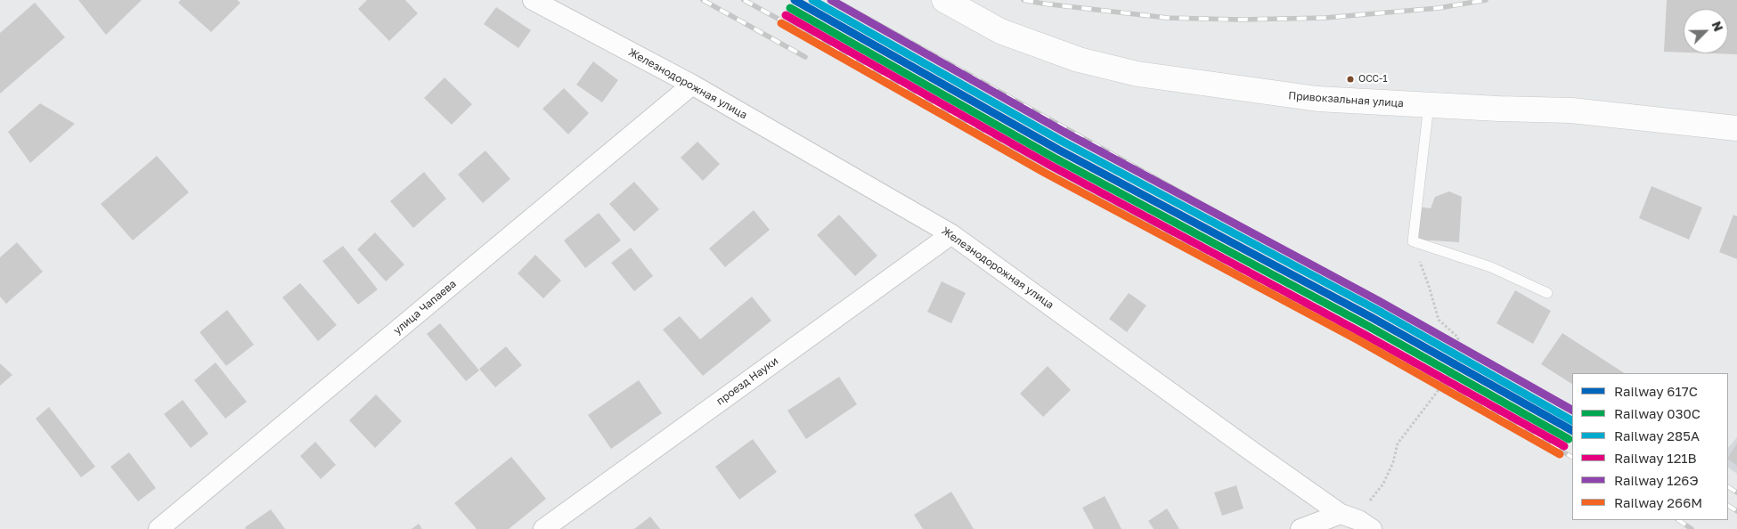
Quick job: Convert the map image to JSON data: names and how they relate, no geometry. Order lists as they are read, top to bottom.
{
  "streets": {
    "main road": ["Привокзальная улица"],
    "street": ["Железнодорожная улица", "улица Чапаева", "проезд Науки"]
  },
  "crossings": [
    ["Железнодорожная улица", "улица Чапаева"],
    ["Железнодорожная улица", "проезд Науки"]
  ],
  "places": ["ОСС-1"],
  "lines": [
    "rail line 617C",
    "rail line 285А",
    "rail line 126Э",
    "rail line 030C",
    "rail line 121В",
    "rail line 266М"
  ],
  "legend": [
    "Railway 617C",
    "Railway 030C",
    "Railway 285А",
    "Railway 121В",
    "Railway 126Э",
    "Railway 266М"
  ],
  "north": "top right"
}
